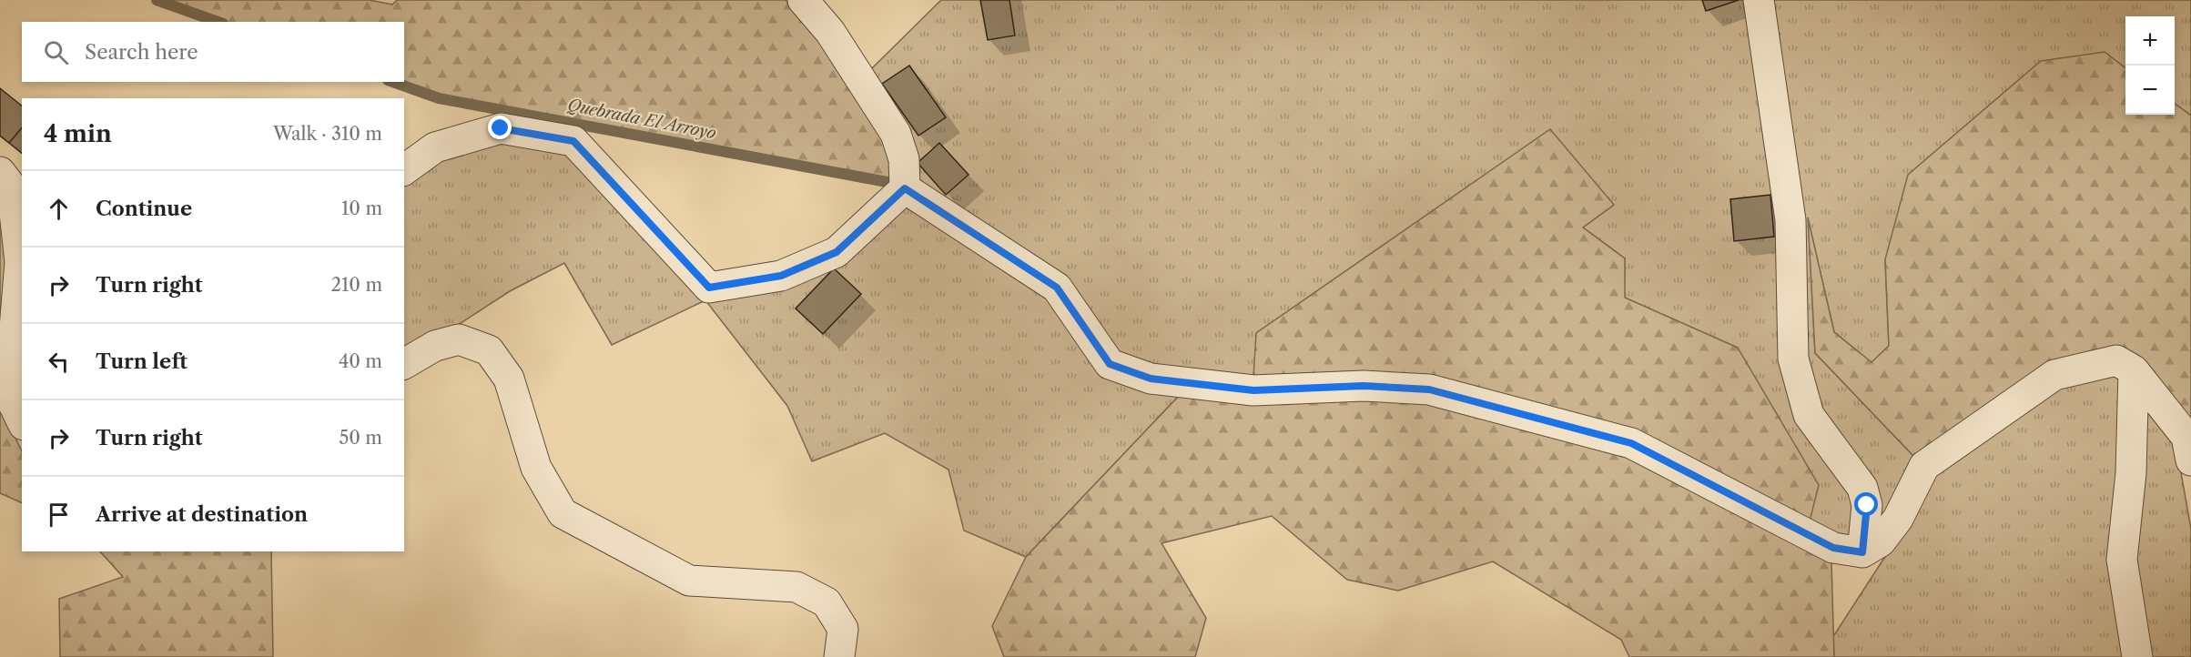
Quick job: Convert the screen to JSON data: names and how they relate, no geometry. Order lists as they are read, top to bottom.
{
  "water": ["Quebrada El Arroyo"],
  "page": {
    "map_buttons": ["+", "−"],
    "search": "Search here",
    "heading": ["4 min", "Walk · 310 m"],
    "list": [
      ["Continue", "10 m"],
      ["Turn right", "210 m"],
      ["Turn left", "40 m"],
      ["Turn right", "50 m"],
      "Arrive at destination"
    ]
  }
}
